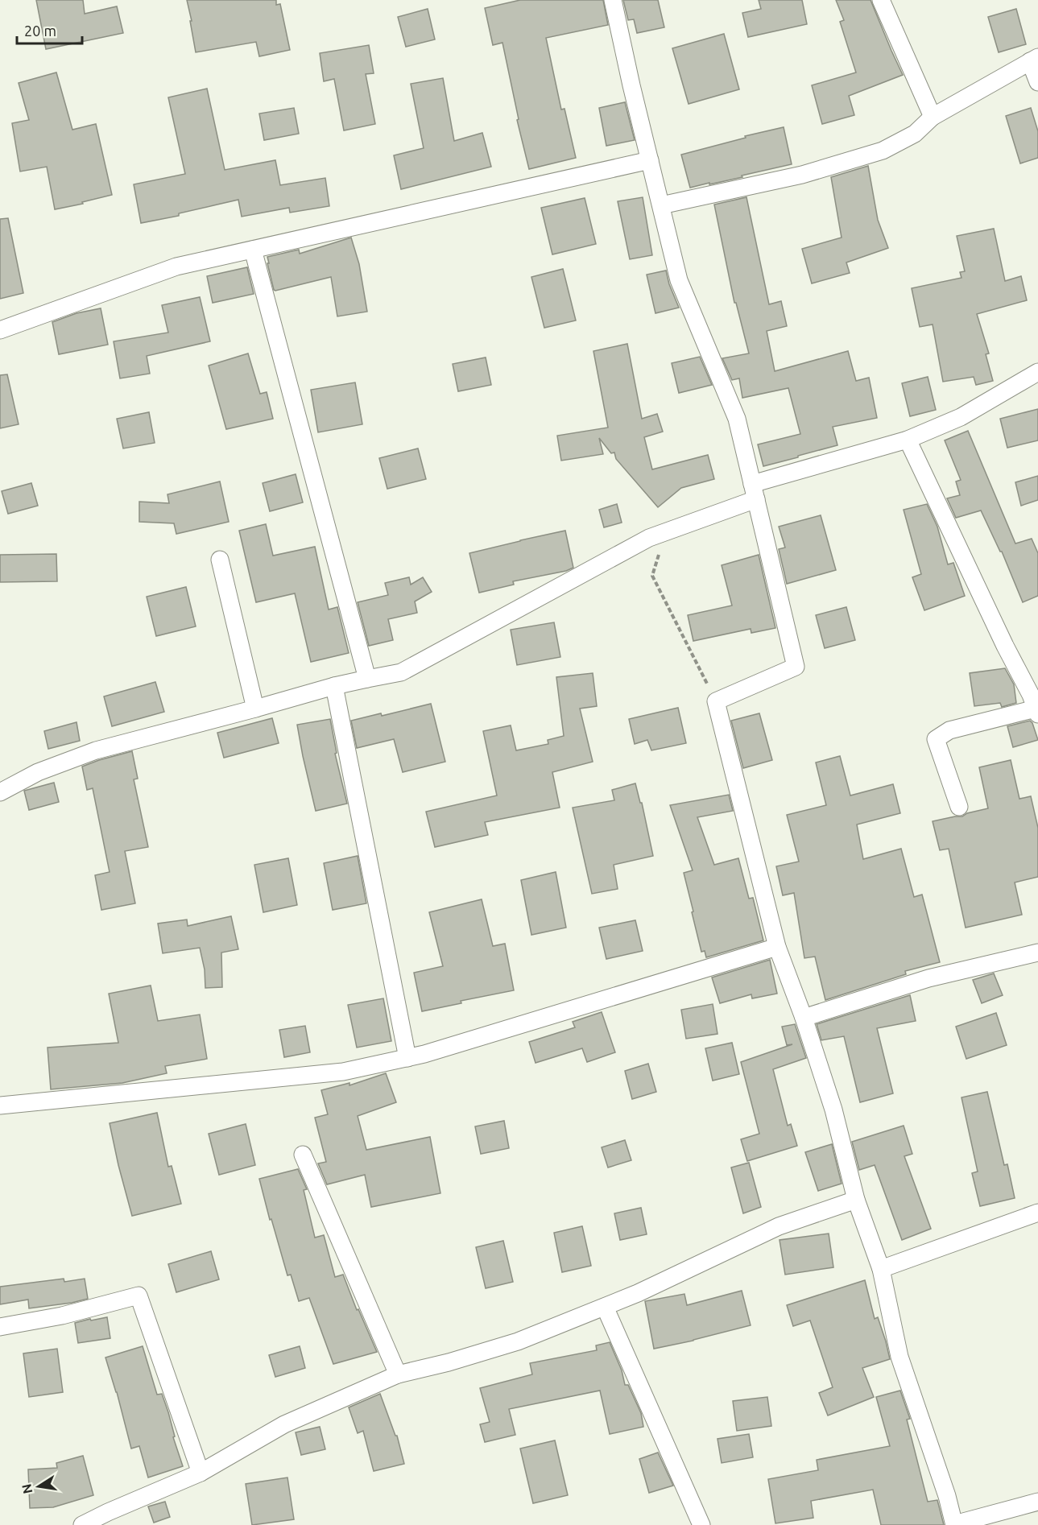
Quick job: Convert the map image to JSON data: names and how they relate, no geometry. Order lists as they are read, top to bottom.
{
  "scale_bar": "20 m",
  "north": "left"
}
